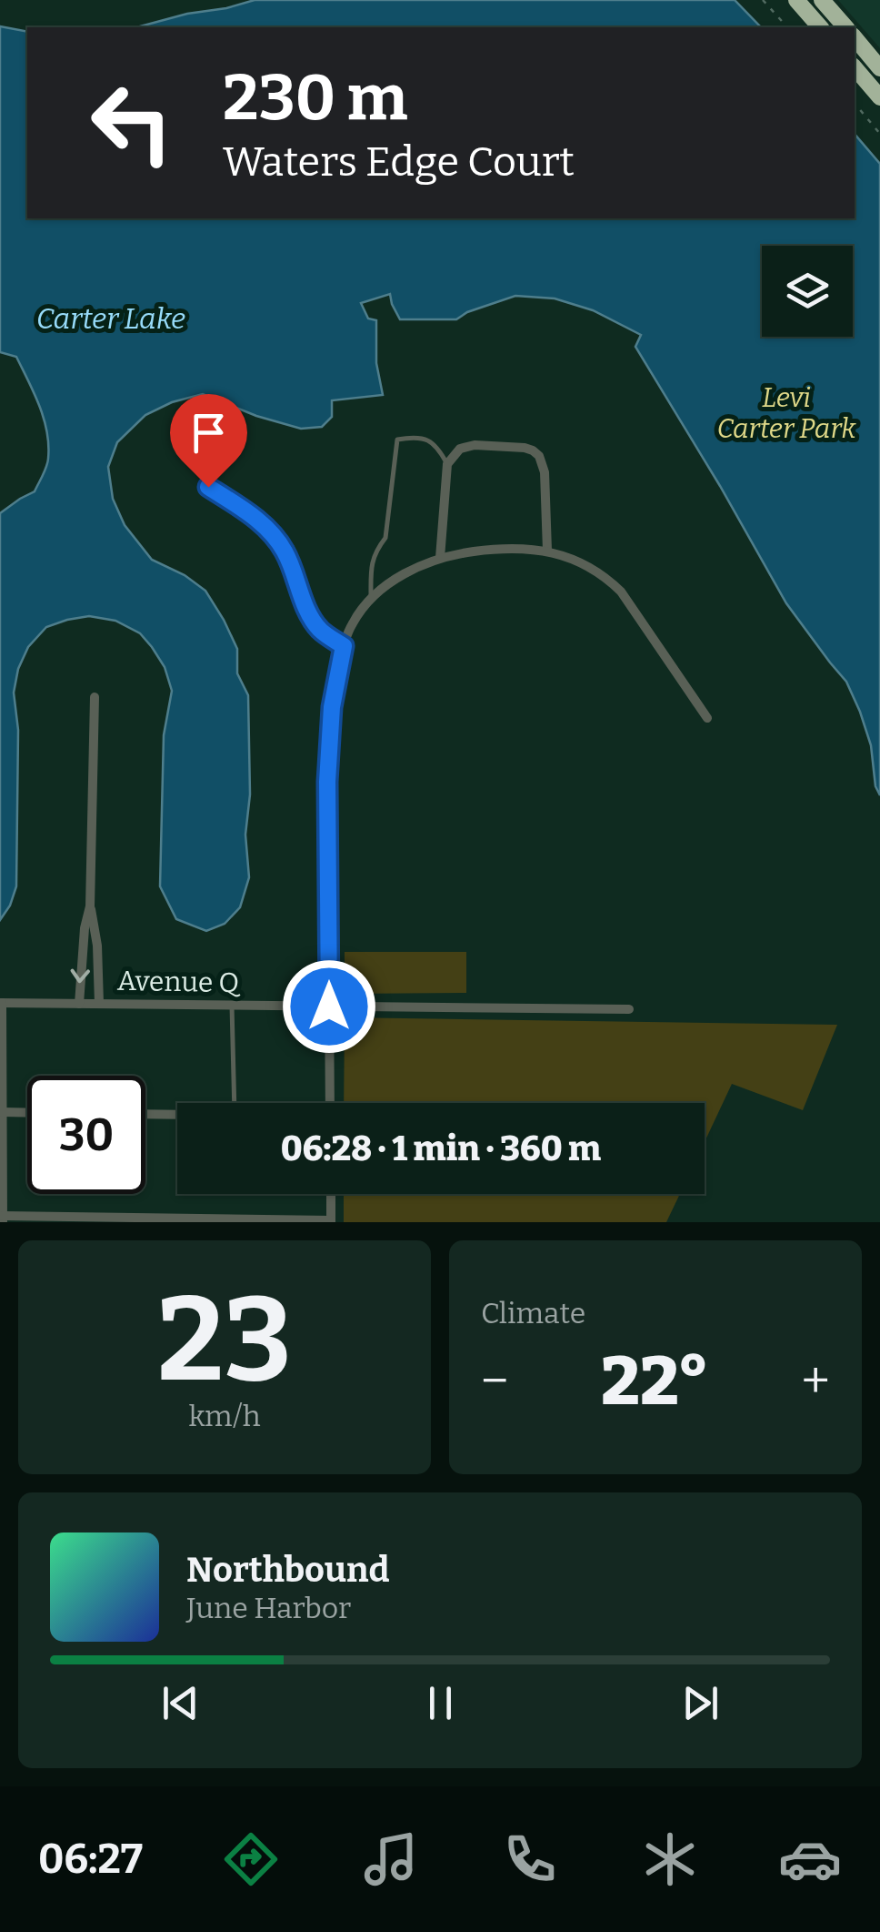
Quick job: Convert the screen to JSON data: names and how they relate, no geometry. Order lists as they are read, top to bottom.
{
  "streets": {
    "street": ["Avenue Q"]
  },
  "water": ["Carter Lake"],
  "parks": ["Levi Carter Park"],
  "page": {
    "turn": ["230 m", "Waters Edge Court"],
    "limit": "30",
    "trip": "06:28 · 1 min · 360 m",
    "tile": [
      ["23", "km/h"],
      "Climate"
    ],
    "heat": ["−", "22°", "+"],
    "song": ["Northbound", "June Harbor"],
    "tabs": "06:27"
  }
}
